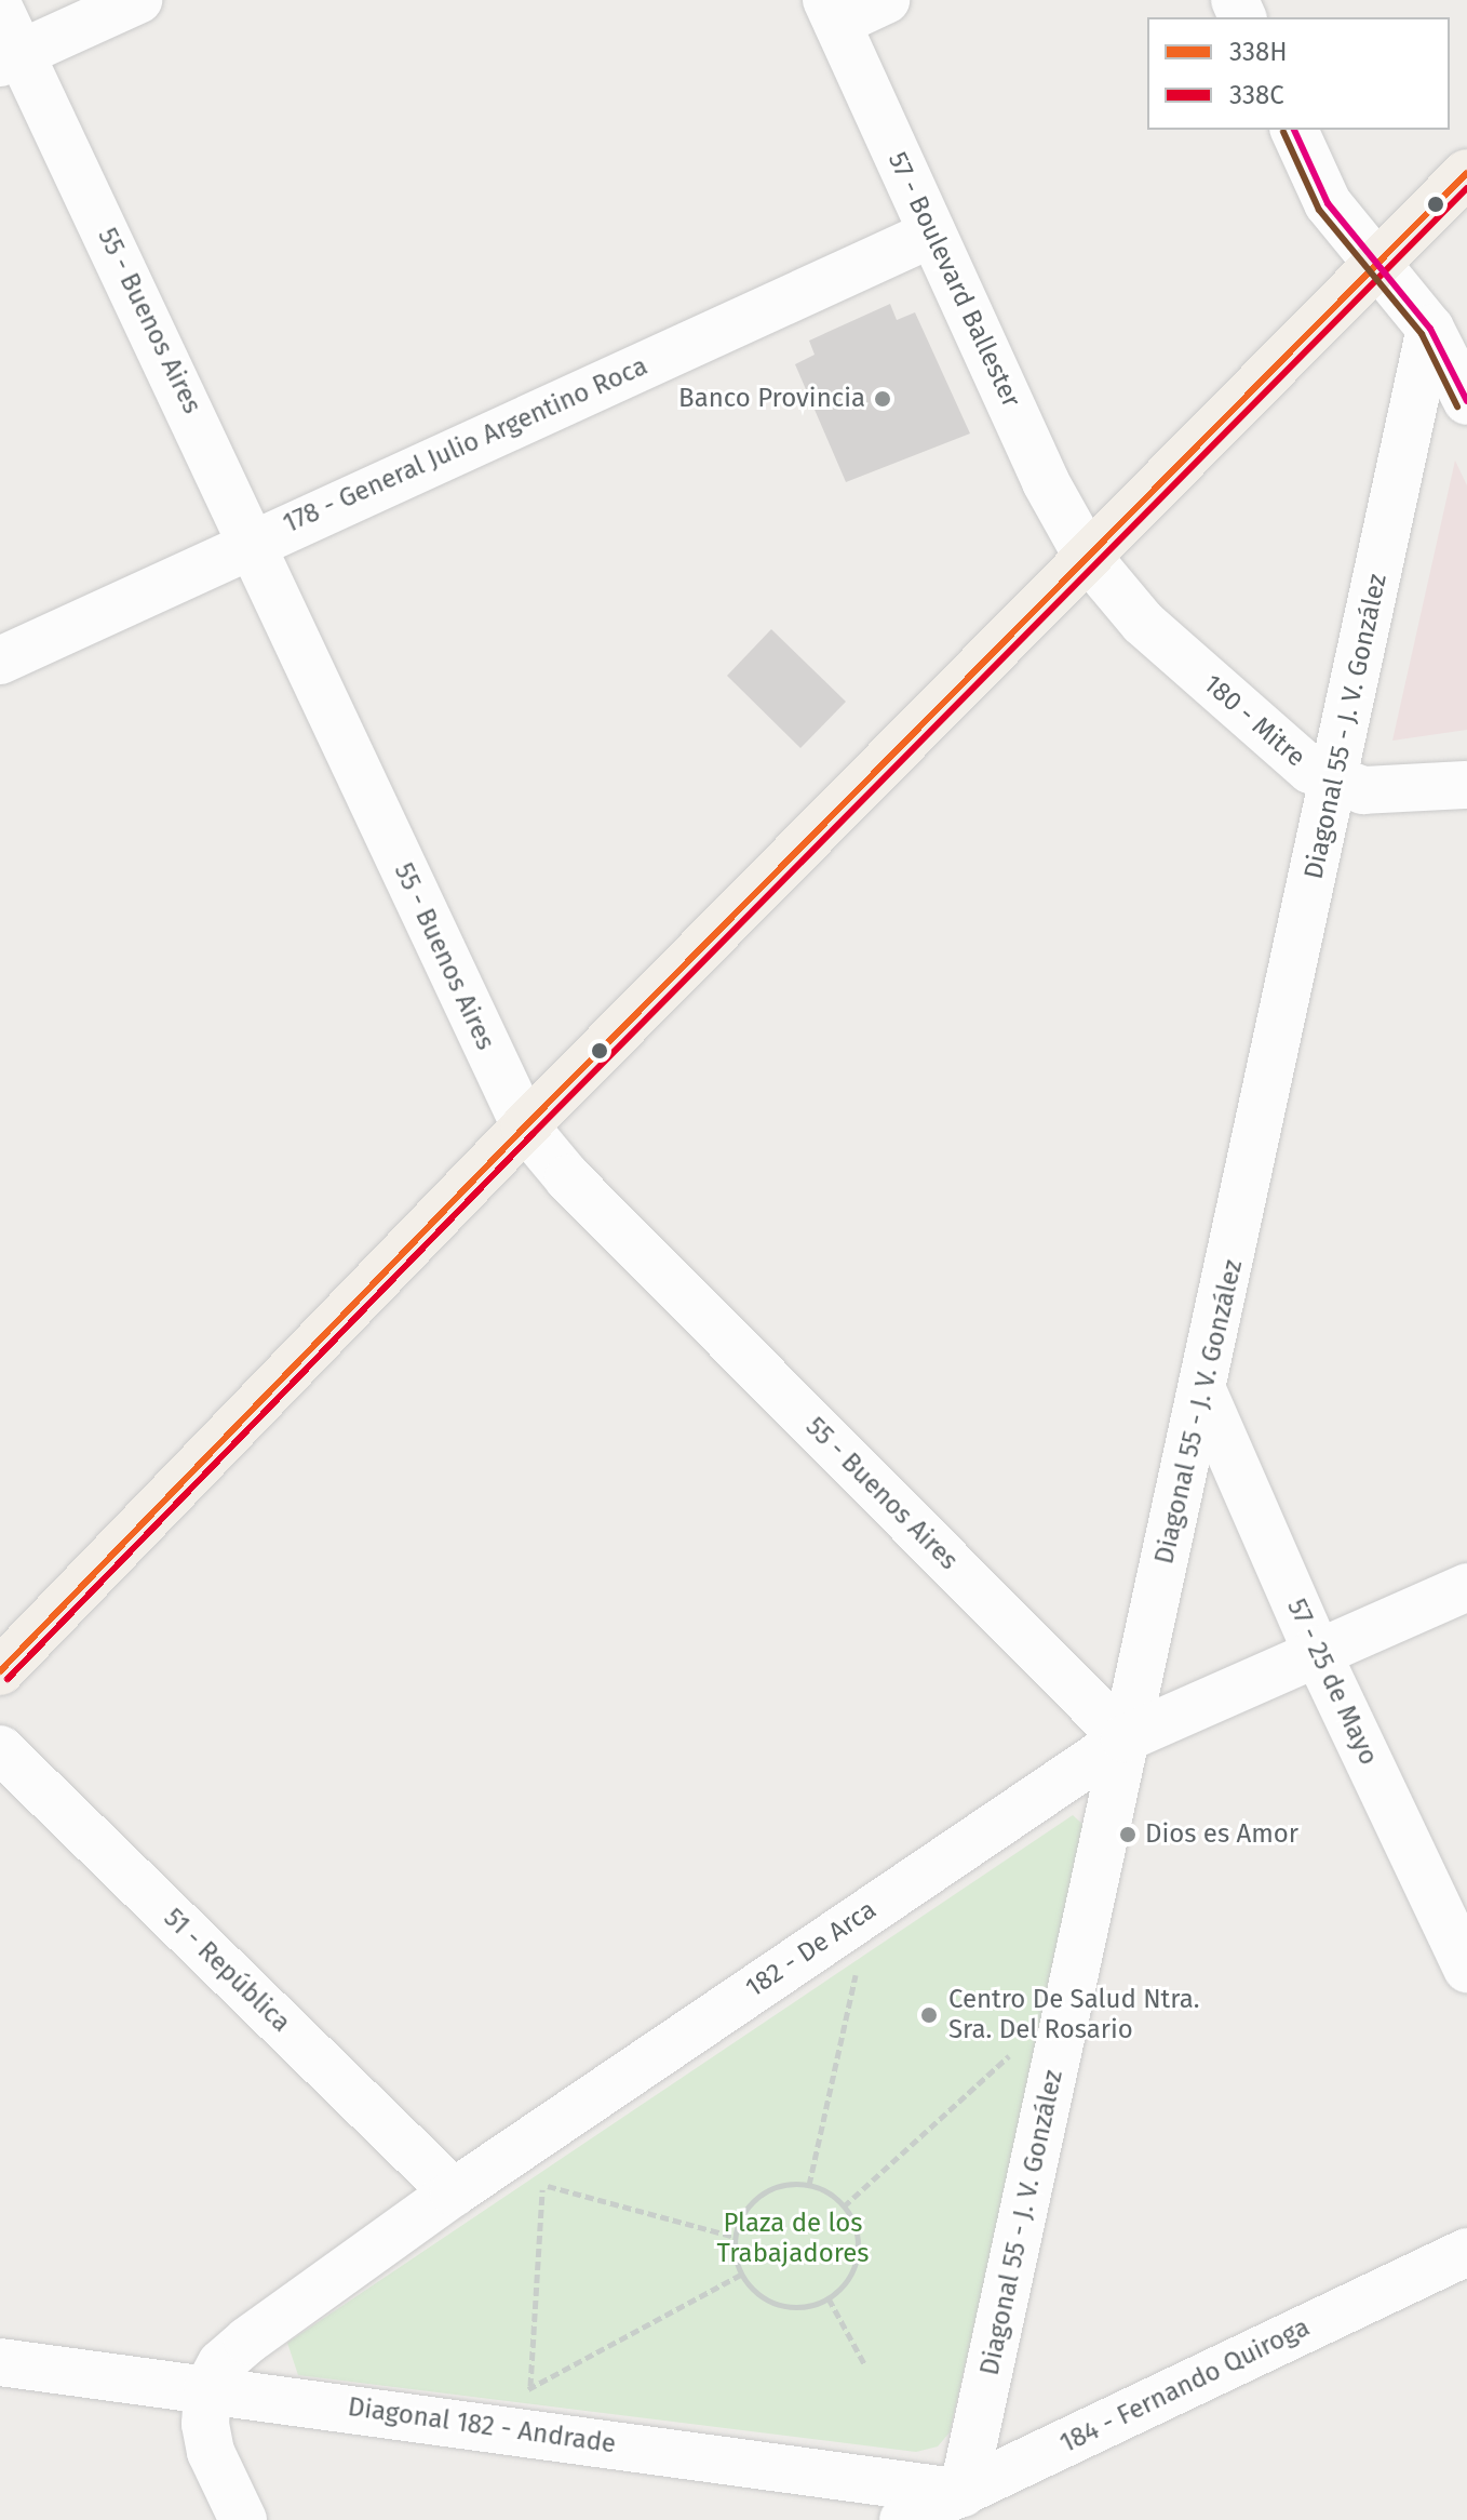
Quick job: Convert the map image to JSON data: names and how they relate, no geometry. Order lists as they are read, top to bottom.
{
  "streets": {
    "street": [
      "57 - Boulevard Ballester",
      "55 - Buenos Aires",
      "178 - General Julio Argentino Roca",
      "180 - Mitre",
      "Diagonal 55 - J. V. González",
      "57 - 25 de Mayo",
      "182 - De Arca",
      "51 - República",
      "184 - Fernando Quiroga",
      "Diagonal 182 - Andrade"
    ]
  },
  "crossings": [
    ["57 - Boulevard Ballester", "178 - General Julio Argentino Roca"],
    ["57 - Boulevard Ballester", "180 - Mitre"],
    ["55 - Buenos Aires", "178 - General Julio Argentino Roca"],
    ["55 - Buenos Aires", "Diagonal 55 - J. V. González"],
    ["55 - Buenos Aires", "182 - De Arca"],
    ["180 - Mitre", "Diagonal 55 - J. V. González"],
    ["Diagonal 55 - J. V. González", "57 - 25 de Mayo"],
    ["Diagonal 55 - J. V. González", "182 - De Arca"],
    ["Diagonal 55 - J. V. González", "184 - Fernando Quiroga"],
    ["Diagonal 55 - J. V. González", "Diagonal 182 - Andrade"],
    ["57 - 25 de Mayo", "182 - De Arca"],
    ["182 - De Arca", "51 - República"],
    ["182 - De Arca", "Diagonal 182 - Andrade"],
    ["184 - Fernando Quiroga", "Diagonal 182 - Andrade"]
  ],
  "parks": ["Plaza de los Trabajadores"],
  "places": ["Banco Provincia", "Dios es Amor", "Centro De Salud Ntra. Sra. Del Rosario"],
  "lines": ["transit line 338H", "transit line 338C"],
  "legend": ["338H", "338C"]
}
